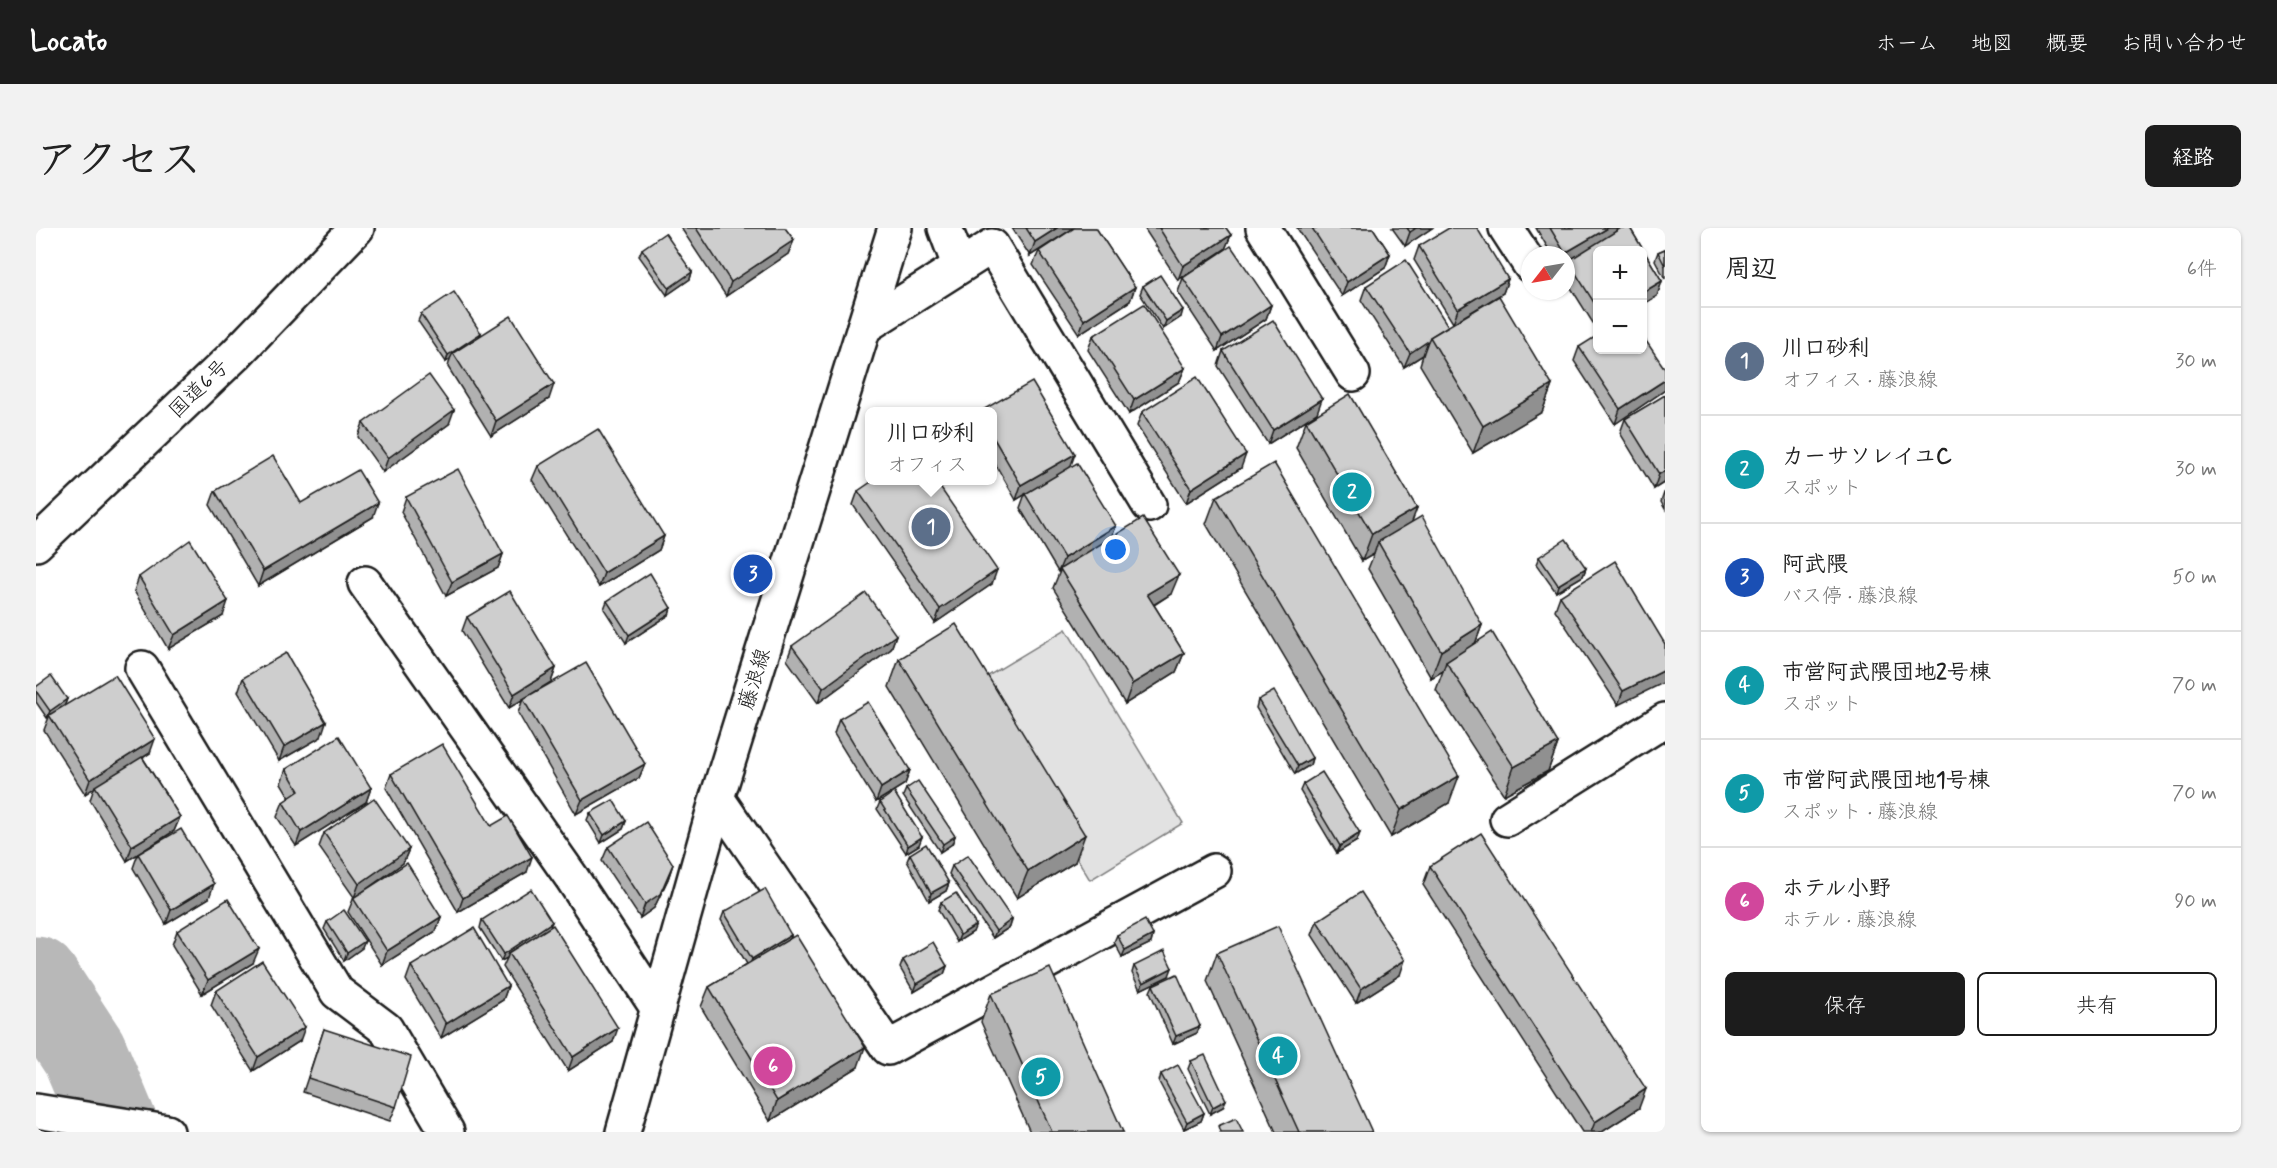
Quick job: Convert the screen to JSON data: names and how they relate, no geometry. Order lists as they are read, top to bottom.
{
  "streets": {
    "main road": ["国道6号", "藤浪線"]
  },
  "north": "bottom left",
  "page": {
    "header": "Locato",
    "nav": [
      "ホーム",
      "地図",
      "概要",
      "お問い合わせ"
    ],
    "title": "アクセス",
    "buttons": [
      "経路",
      ["保存", "共有"]
    ],
    "heading": ["周辺", "6件"],
    "map_buttons": ["+", "−"],
    "list": [
      {
        "mark": "1",
        "name": "川口砂利",
        "note": "オフィス · 藤浪線",
        "value": "30 m"
      },
      {
        "mark": "2",
        "name": "カーサソレイユC",
        "note": "スポット",
        "value": "30 m"
      },
      {
        "mark": "3",
        "name": "阿武隈",
        "note": "バス停 · 藤浪線",
        "value": "50 m"
      },
      {
        "mark": "4",
        "name": "市営阿武隈団地2号棟",
        "note": "スポット",
        "value": "70 m"
      },
      {
        "mark": "5",
        "name": "市営阿武隈団地1号棟",
        "note": "スポット · 藤浪線",
        "value": "70 m"
      },
      {
        "mark": "6",
        "name": "ホテル小野",
        "note": "ホテル · 藤浪線",
        "value": "90 m"
      }
    ],
    "popup": ["川口砂利", "オフィス"],
    "pins": [
      "2",
      "1",
      "3",
      "4",
      "6",
      "5"
    ]
  }
}
